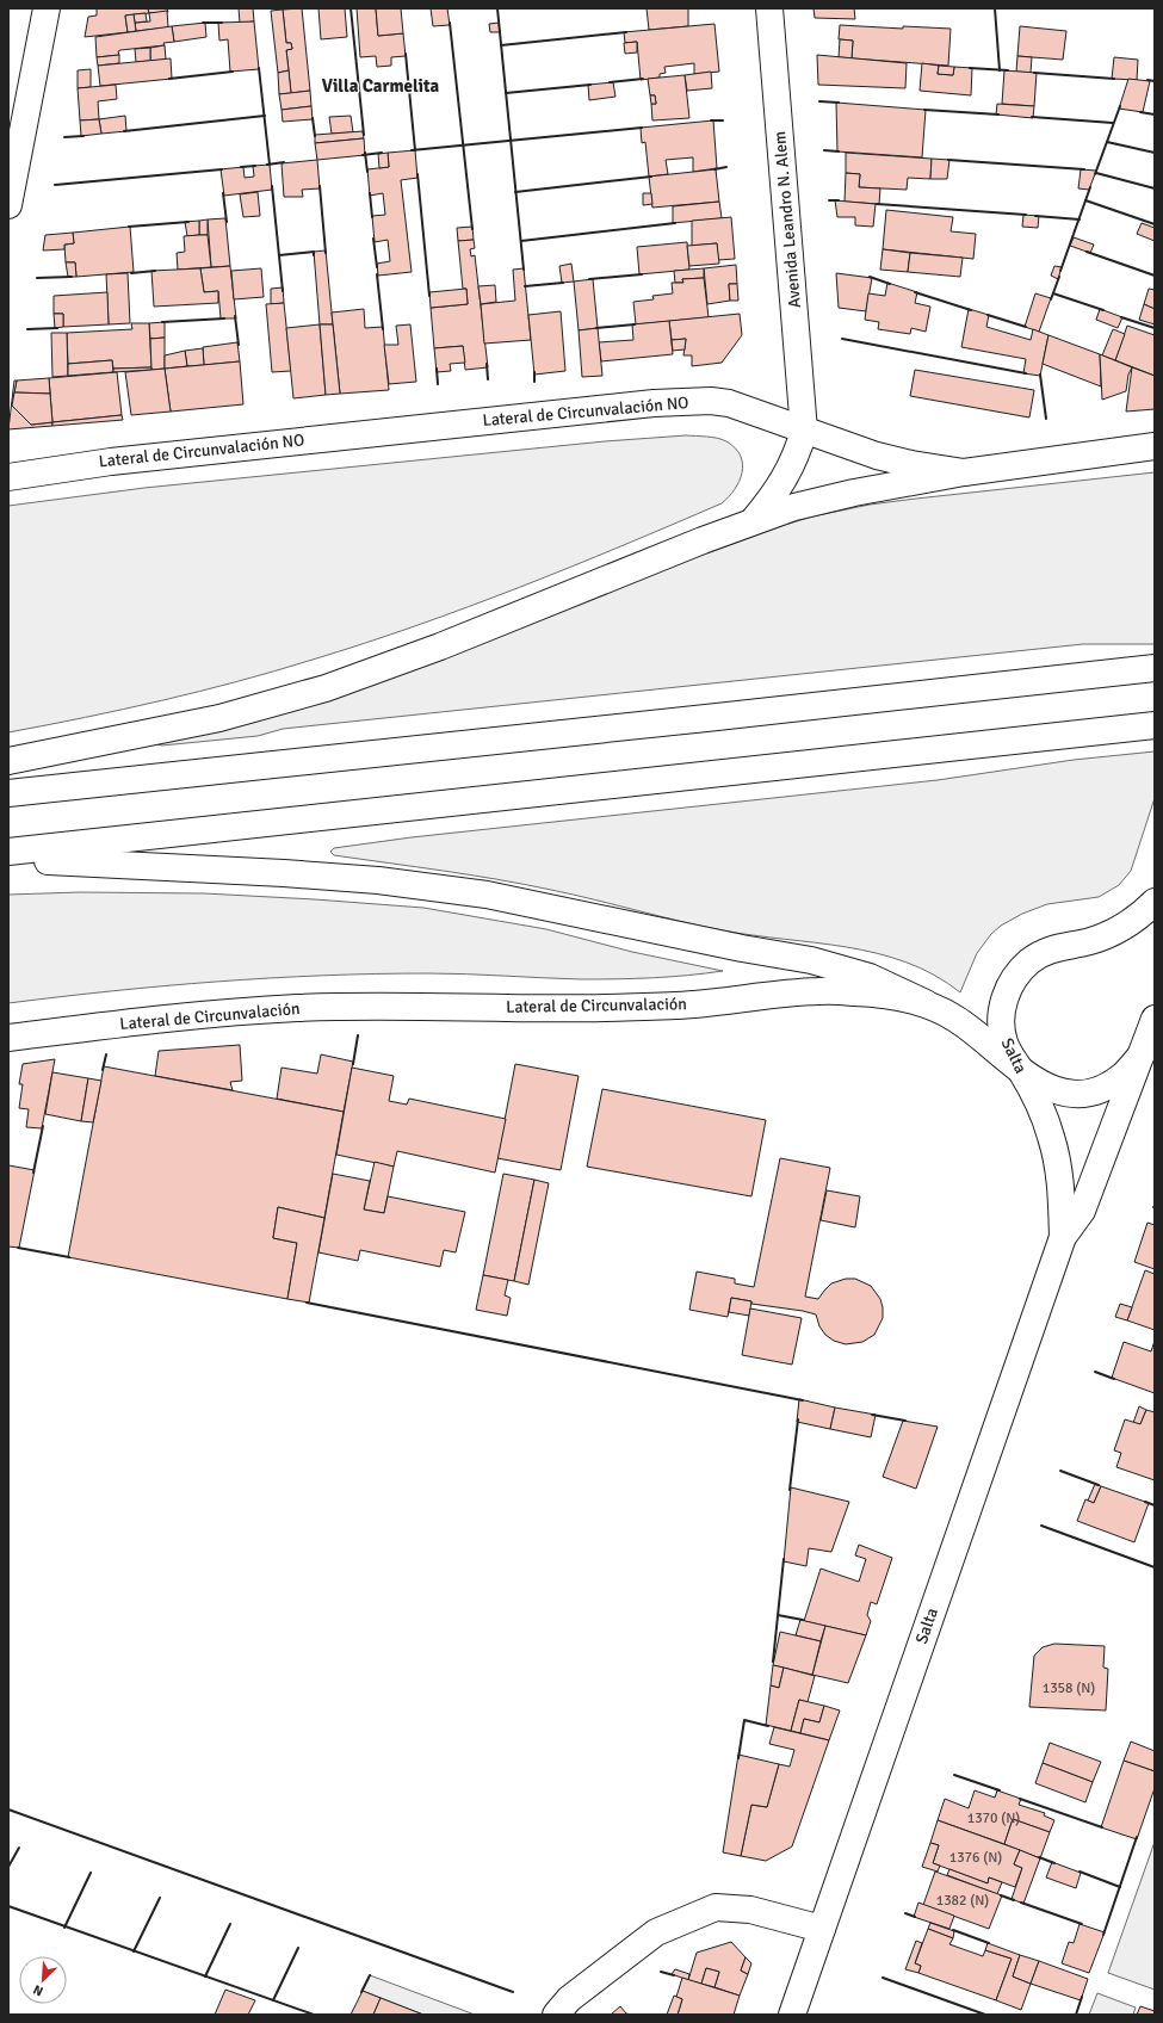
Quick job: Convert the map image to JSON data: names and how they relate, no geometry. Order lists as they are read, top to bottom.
{
  "streets": {
    "main road": [
      "Avenida Leandro N. Alem",
      "Lateral de Circunvalación NO",
      "Lateral de Circunvalación",
      "Salta"
    ]
  },
  "crossings": [
    ["Avenida Leandro N. Alem", "Lateral de Circunvalación NO"],
    ["Lateral de Circunvalación", "Salta"]
  ],
  "districts": ["Villa Carmelita"],
  "house_numbers": [
    "1358 (N)",
    "1370 (N)",
    "1376 (N)",
    "1382 (N)"
  ],
  "north": "bottom left"
}
